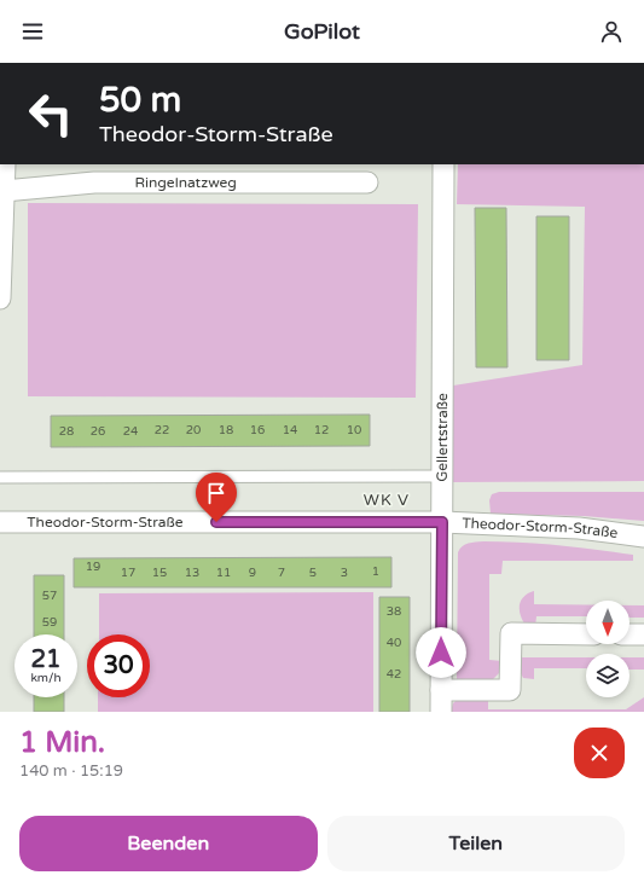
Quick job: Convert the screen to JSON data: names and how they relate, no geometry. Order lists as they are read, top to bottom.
{
  "streets": {
    "street": ["Ringelnatzweg", "Gellertstraße", "Theodor-Storm-Straße"]
  },
  "crossings": [
    ["Gellertstraße", "Theodor-Storm-Straße"]
  ],
  "districts": ["WK V"],
  "house_numbers": [
    "22",
    "20",
    "18",
    "16",
    "14",
    "12",
    "10",
    "28",
    "26",
    "24",
    "19",
    "1",
    "17",
    "15",
    "13",
    "11",
    "9",
    "7",
    "5",
    "3",
    "57",
    "38",
    "59",
    "40",
    "42"
  ],
  "north": "bottom",
  "page": {
    "header": "GoPilot",
    "turn": ["50 m", "Theodor-Storm-Straße"],
    "speed": "21 km/h",
    "limit": "30",
    "heading": ["1 Min.", "140 m · 15:19"],
    "buttons": ["Beenden", "Teilen"]
  }
}
